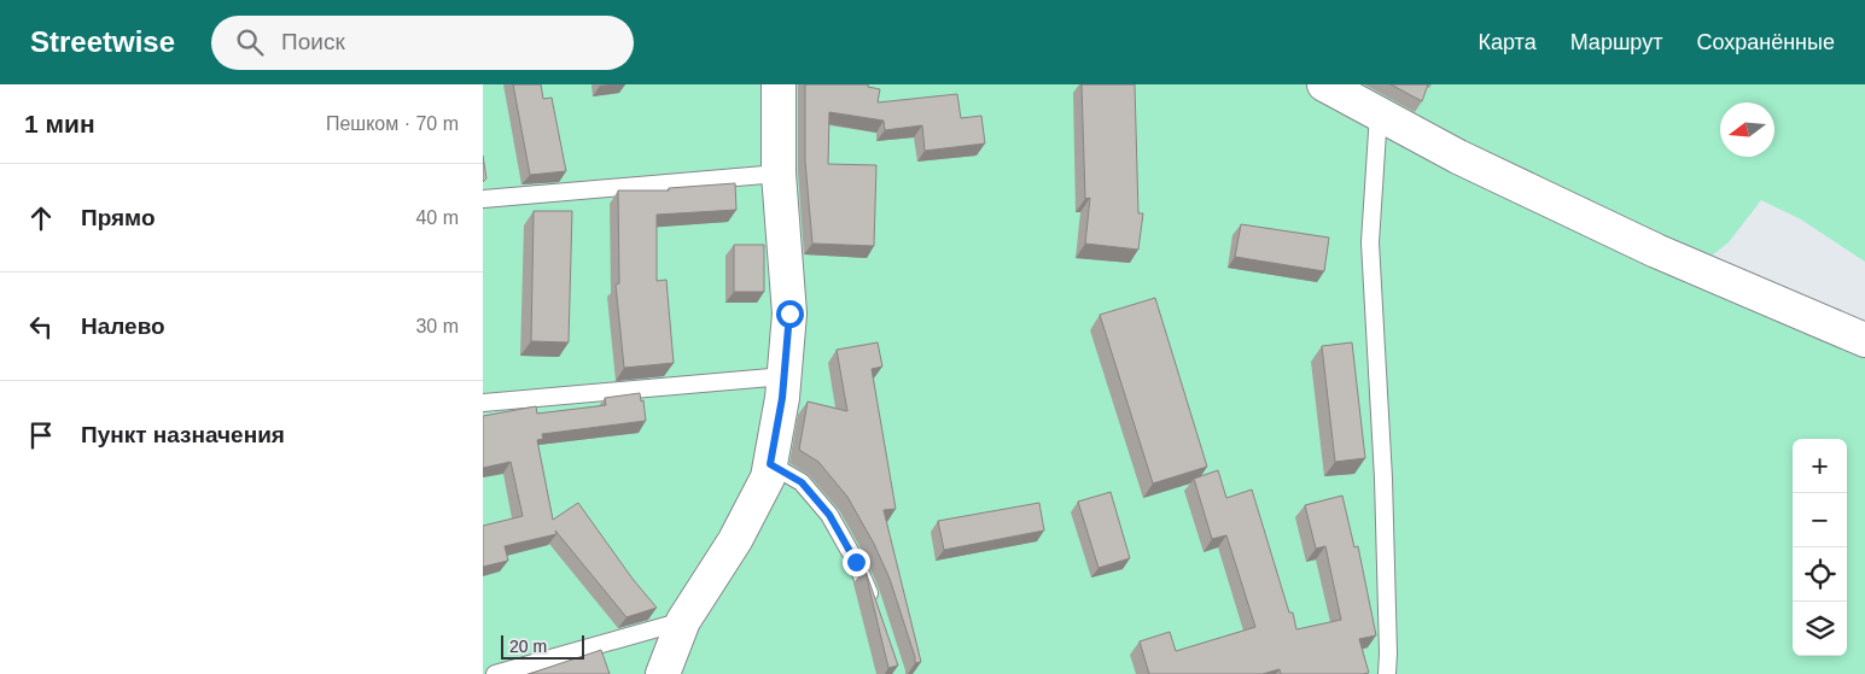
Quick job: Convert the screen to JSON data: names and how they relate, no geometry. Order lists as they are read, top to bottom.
{
  "scale_bar": "20 m",
  "north": "left",
  "page": {
    "header": "Streetwise",
    "search": "Поиск",
    "nav": ["Карта", "Маршрут", "Сохранённые"],
    "heading": ["1 мин", "Пешком · 70 m"],
    "list": [
      ["Прямо", "40 m"],
      ["Налево", "30 m"],
      "Пункт назначения"
    ],
    "map_buttons": ["+", "−"],
    "scale": "20 m"
  }
}
